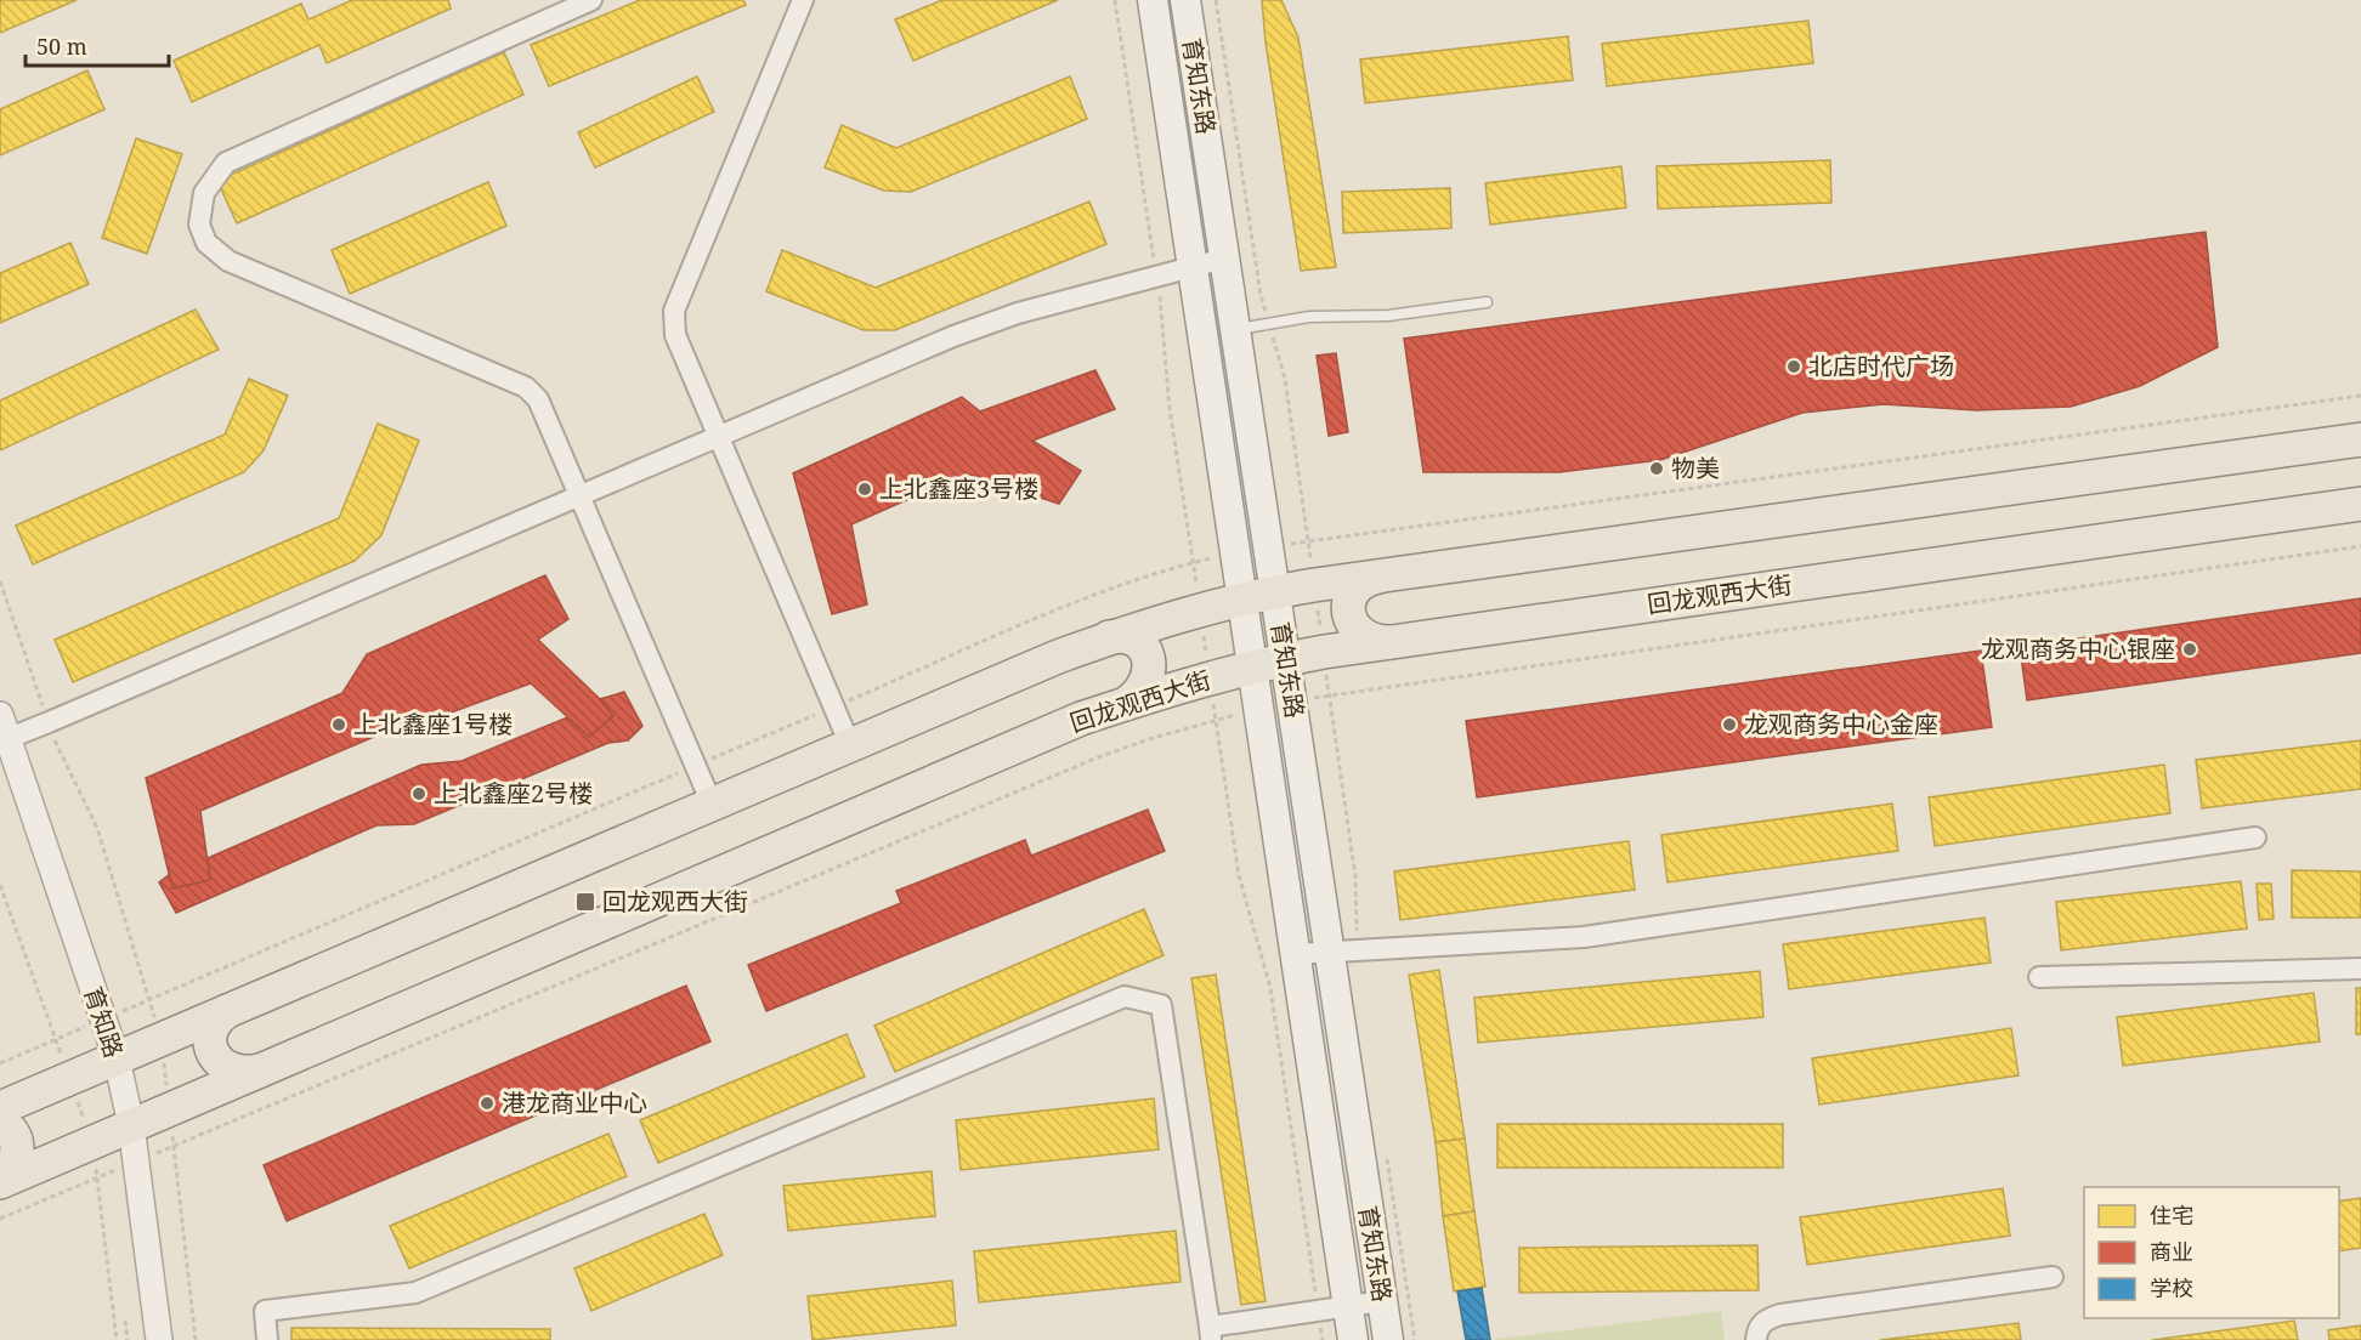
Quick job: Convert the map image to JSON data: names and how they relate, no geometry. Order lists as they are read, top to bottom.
{
  "streets": {
    "main road": ["育知东路", "回龙观西大街"],
    "street": ["育知路"]
  },
  "crossings": [
    ["育知东路", "回龙观西大街"],
    ["回龙观西大街", "育知路"]
  ],
  "places": {
    "other": [
      "北店时代广场",
      "物美",
      "上北鑫座3号楼",
      "龙观商务中心银座",
      "上北鑫座1号楼",
      "龙观商务中心金座",
      "上北鑫座2号楼",
      "港龙商业中心"
    ],
    "transit": ["回龙观西大街"]
  },
  "legend": ["住宅", "商业", "学校"],
  "scale_bar": "50 m"
}
